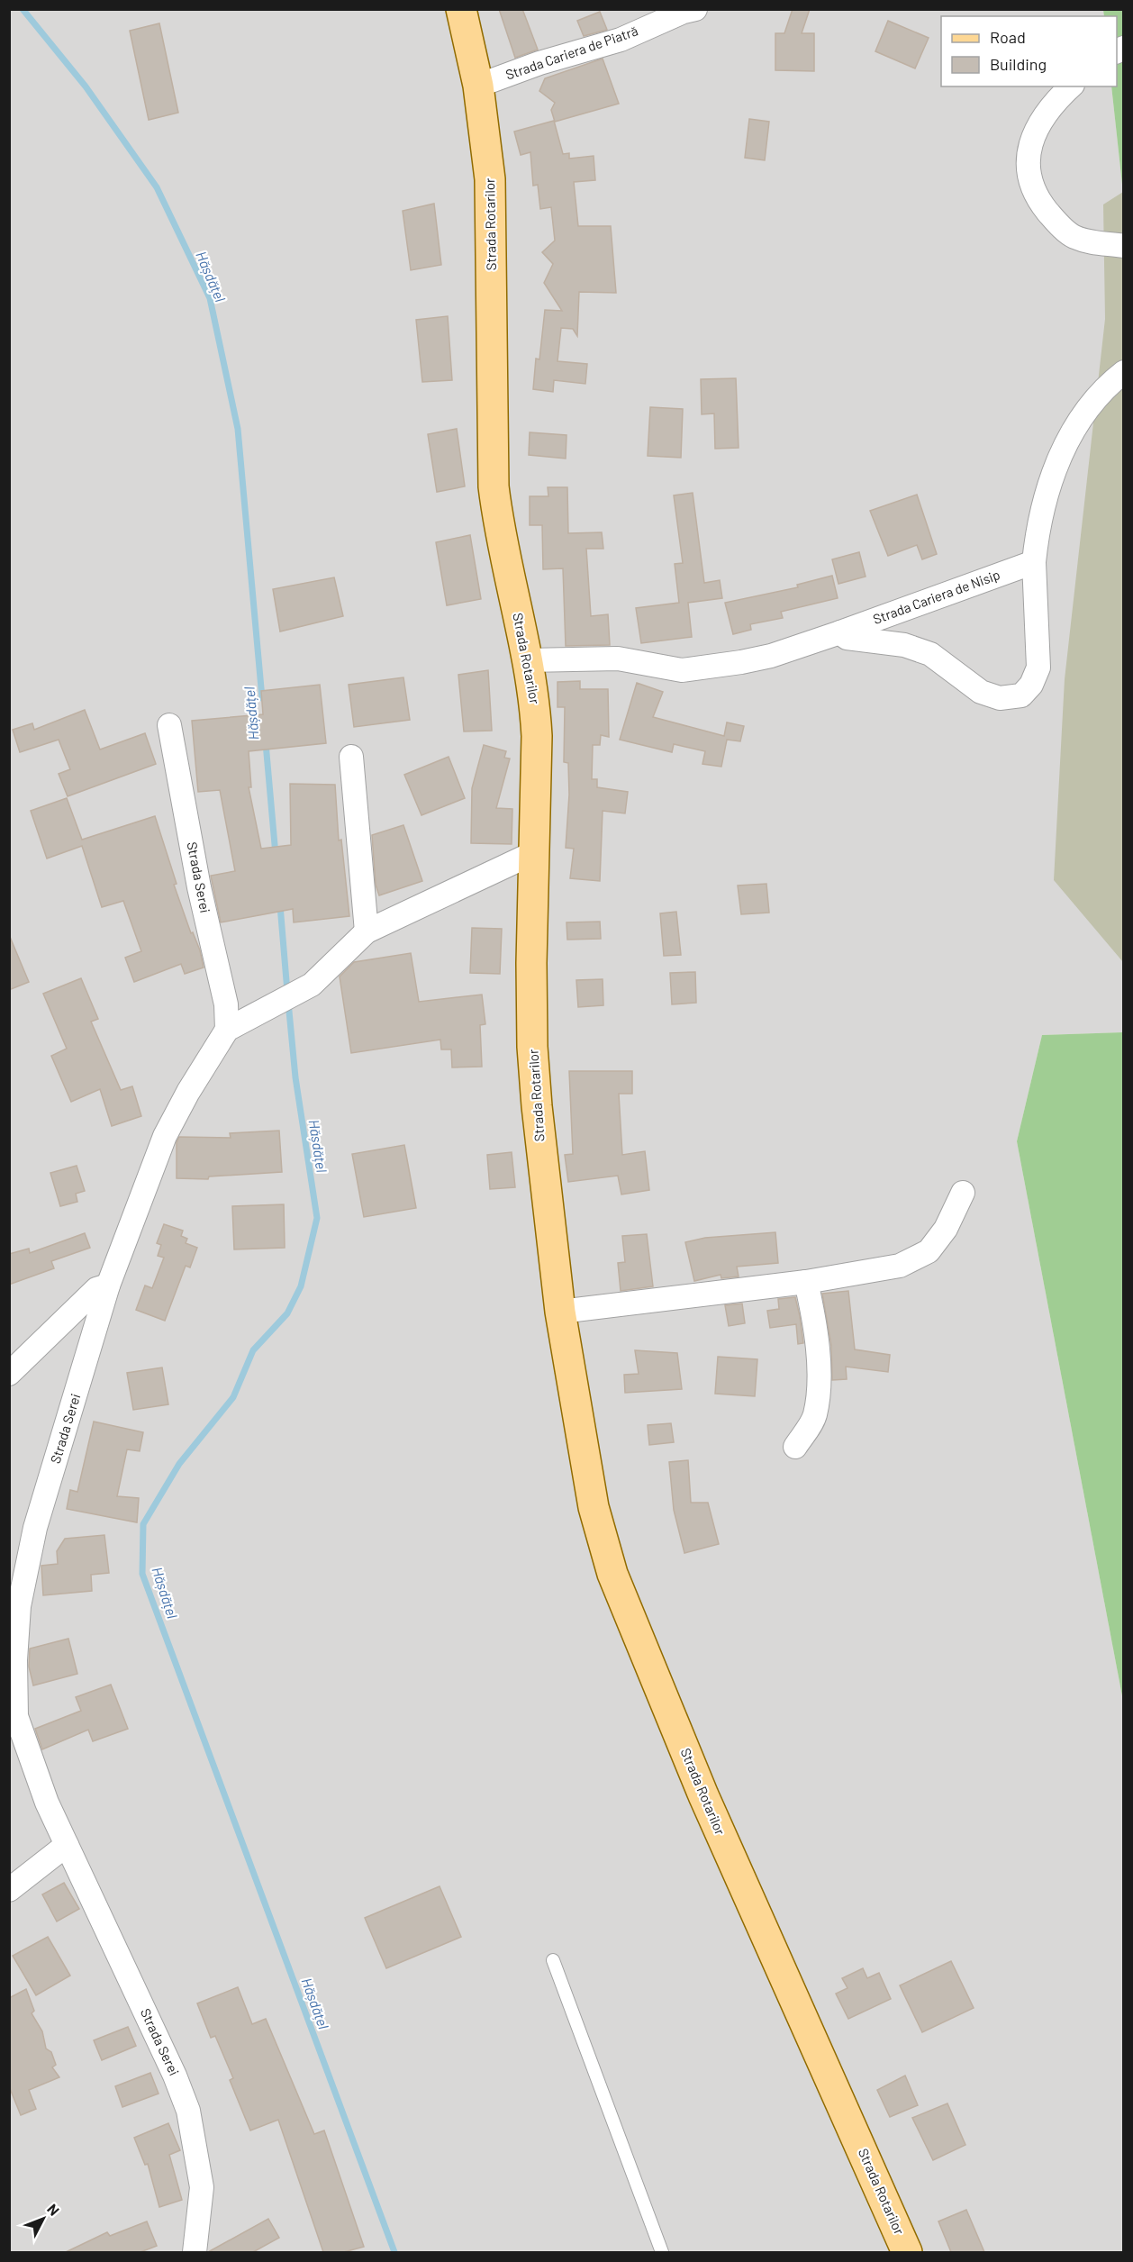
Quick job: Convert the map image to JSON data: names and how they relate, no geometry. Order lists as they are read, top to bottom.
{
  "streets": {
    "main road": ["Strada Rotarilor"],
    "street": ["Strada Cariera de Piatră", "Strada Cariera de Nisip", "Strada Serei"]
  },
  "crossings": [
    ["Strada Cariera de Piatră", "Strada Rotarilor"],
    ["Strada Rotarilor", "Strada Cariera de Nisip"]
  ],
  "water": ["Hășdățel"],
  "legend": ["Road", "Building"],
  "north": "top right"
}
